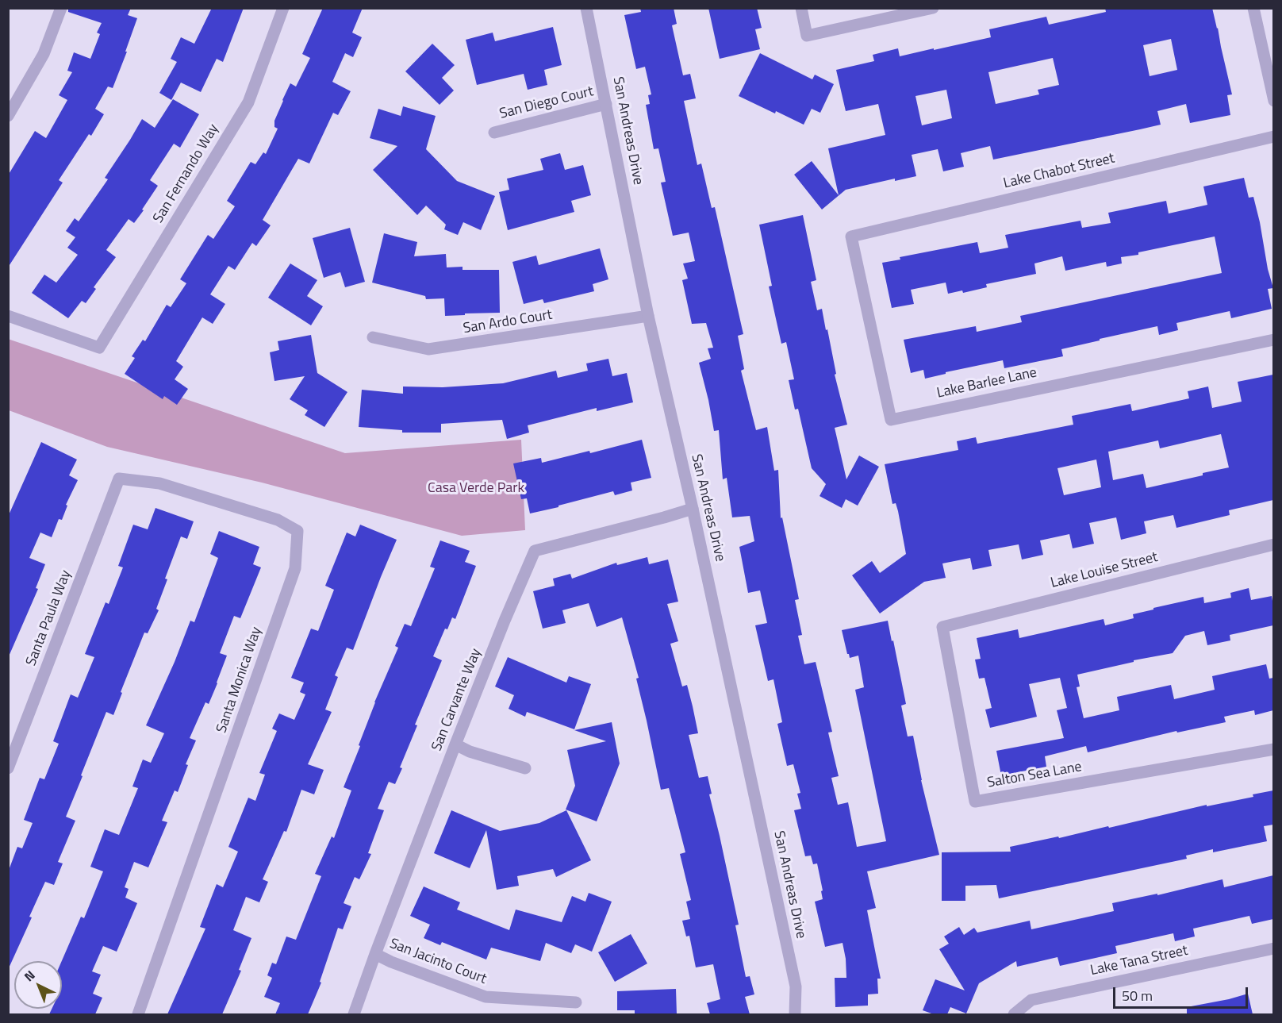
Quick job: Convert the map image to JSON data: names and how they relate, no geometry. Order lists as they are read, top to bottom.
{
  "streets": {
    "street": [
      "San Diego Court",
      "San Andreas Drive",
      "Lake Chabot Street",
      "San Fernando Way",
      "San Ardo Court",
      "Lake Barlee Lane",
      "Lake Louise Street",
      "Santa Paula Way",
      "Santa Monica Way",
      "San Carvante Way",
      "Salton Sea Lane",
      "Lake Tana Street",
      "San Jacinto Court"
    ]
  },
  "crossings": [
    ["San Diego Court", "San Andreas Drive"],
    ["San Andreas Drive", "San Ardo Court"],
    ["San Andreas Drive", "San Carvante Way"],
    ["Lake Chabot Street", "Lake Barlee Lane"],
    ["Lake Louise Street", "Salton Sea Lane"],
    ["Santa Paula Way", "Santa Monica Way"],
    ["San Carvante Way", "San Jacinto Court"]
  ],
  "parks": ["Casa Verde Park"],
  "scale_bar": "50 m",
  "north": "top left"
}
